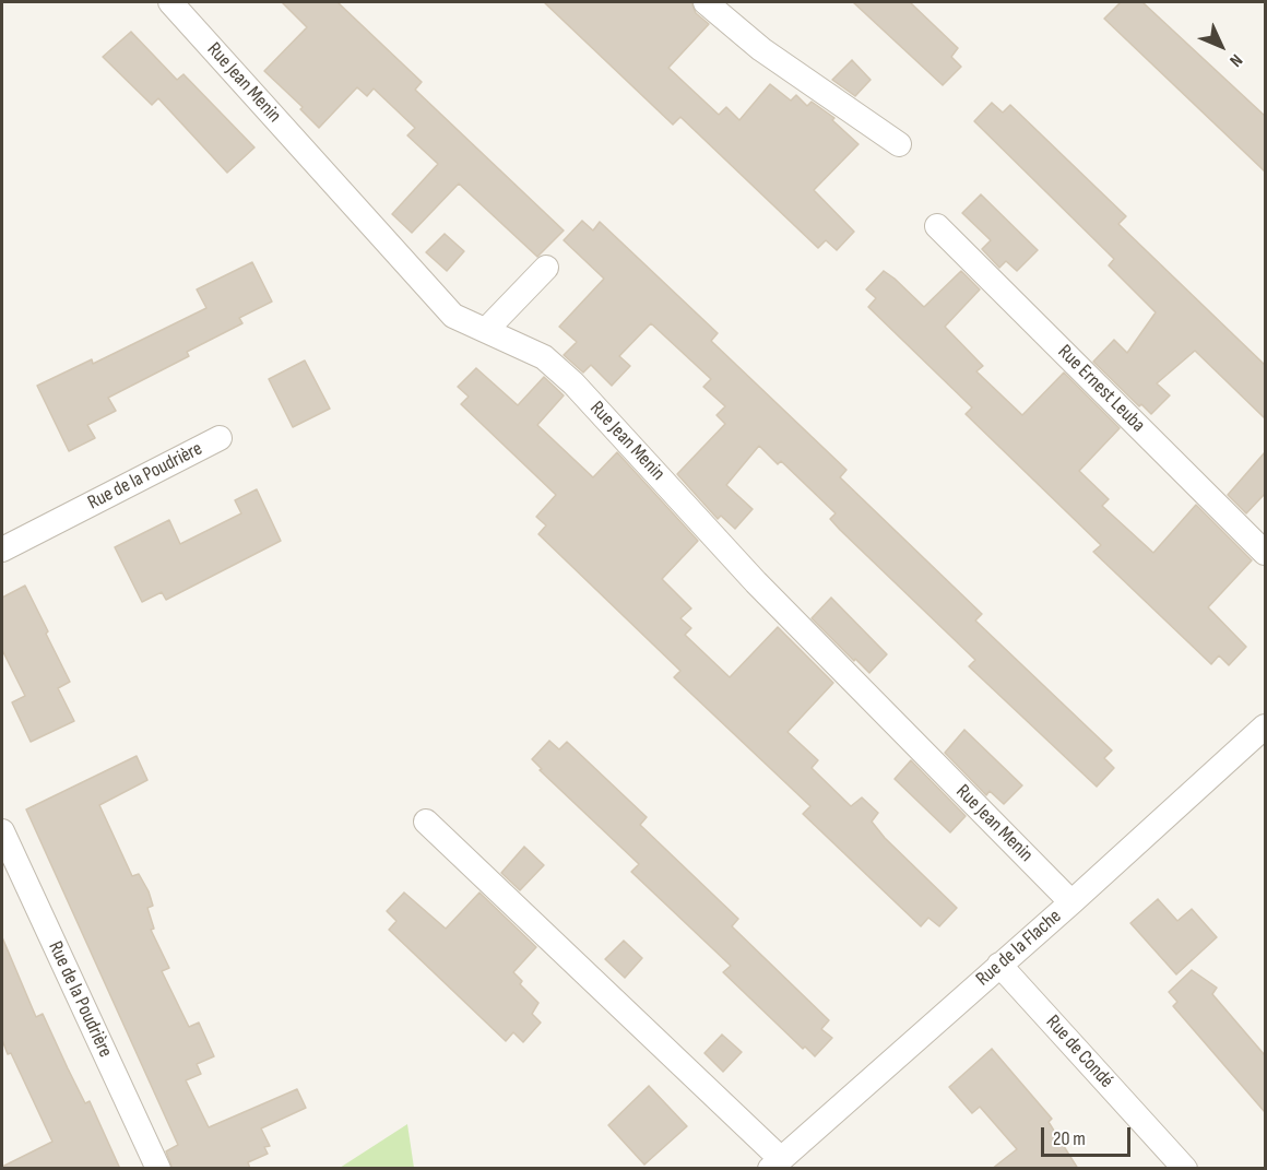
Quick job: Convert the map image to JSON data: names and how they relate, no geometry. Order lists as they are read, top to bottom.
{
  "streets": {
    "street": [
      "Rue Jean Menin",
      "Rue Ernest Leuba",
      "Rue de la Poudrière",
      "Rue de la Flache",
      "Rue de Condé"
    ]
  },
  "crossings": [
    ["Rue Jean Menin", "Rue de la Flache"],
    ["Rue de la Flache", "Rue de Condé"]
  ],
  "scale_bar": "20 m",
  "north": "bottom right"
}
